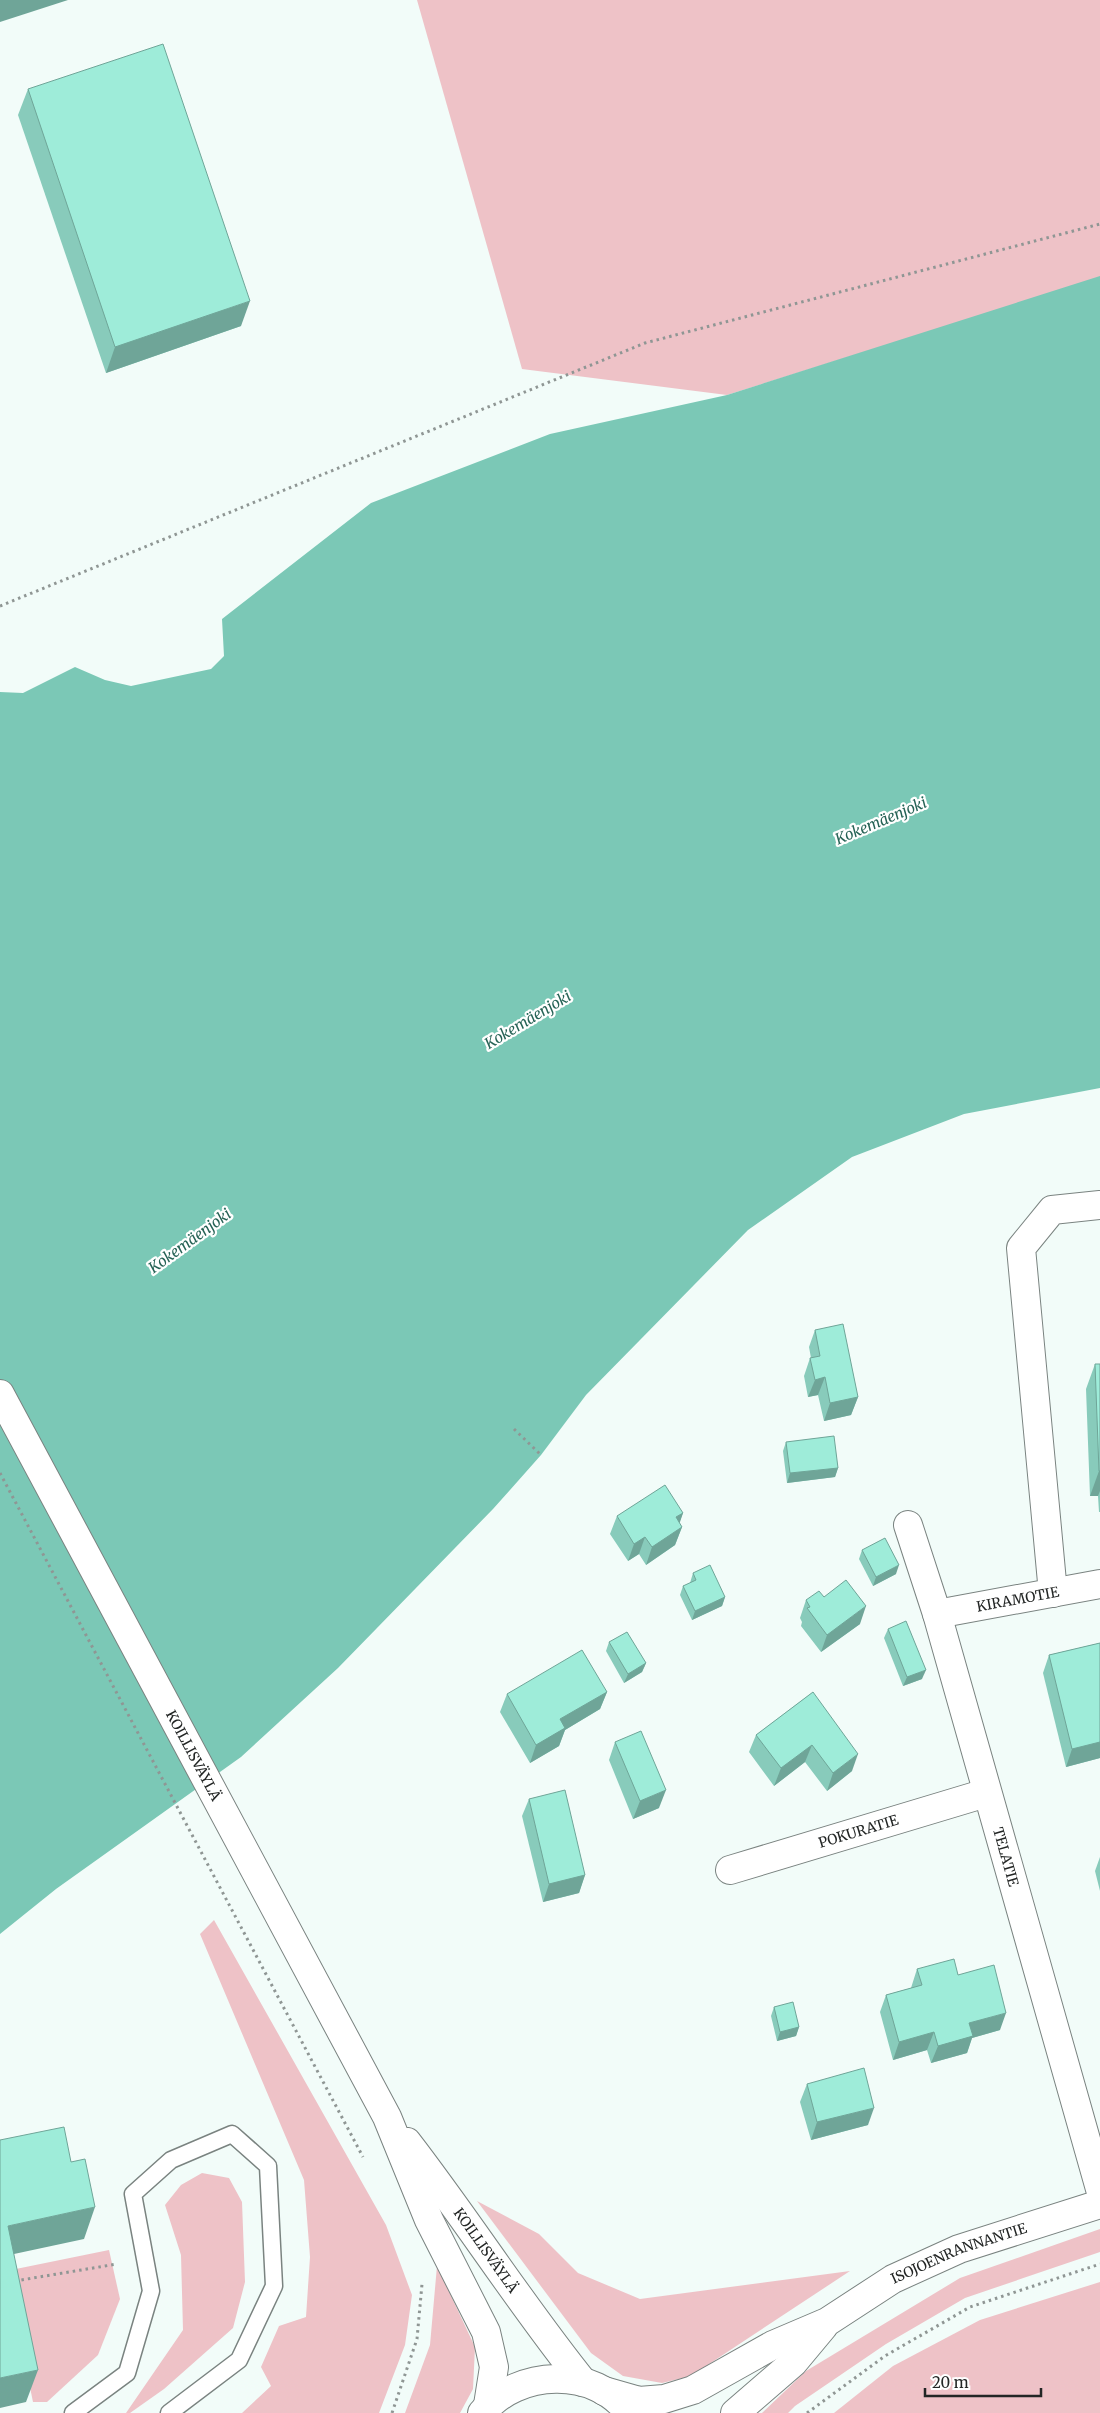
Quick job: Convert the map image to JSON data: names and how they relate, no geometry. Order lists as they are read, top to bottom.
{
  "streets": {
    "street": [
      "KIRAMOTIE",
      "KOILLISVÄYLÄ",
      "POKURATIE",
      "TELATIE",
      "ISOJOENRANNANTIE"
    ]
  },
  "crossings": [
    ["KIRAMOTIE", "TELATIE"],
    ["KOILLISVÄYLÄ", "ISOJOENRANNANTIE"],
    ["POKURATIE", "TELATIE"]
  ],
  "water": ["Kokemäenjoki"],
  "scale_bar": "20 m"
}
